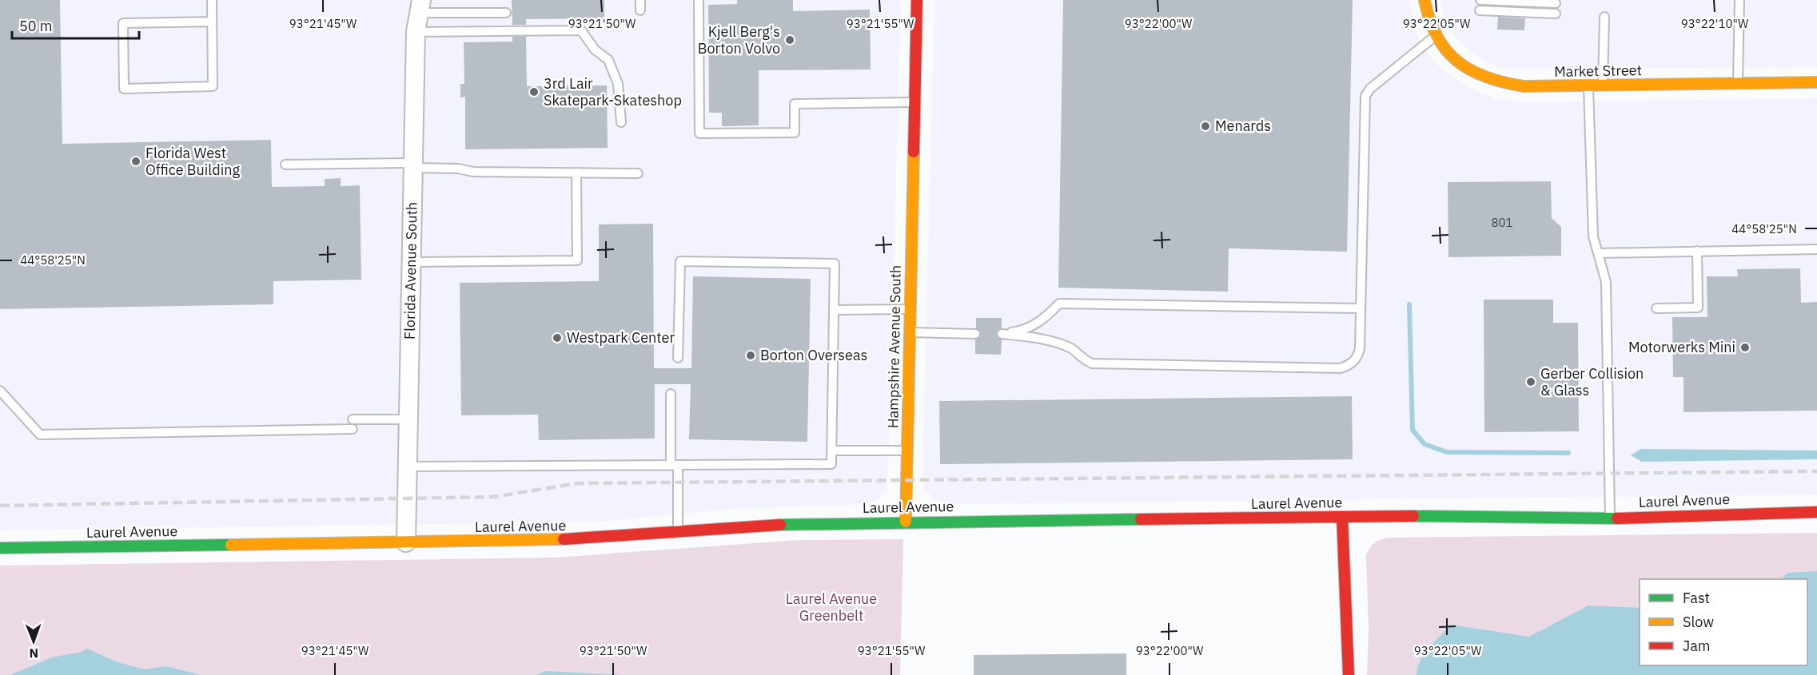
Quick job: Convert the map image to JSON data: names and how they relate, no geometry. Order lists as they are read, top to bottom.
{
  "streets": {
    "street": [
      "Market Street",
      "Florida Avenue South",
      "Hampshire Avenue South",
      "Laurel Avenue"
    ]
  },
  "crossings": [
    ["Florida Avenue South", "Laurel Avenue"],
    ["Hampshire Avenue South", "Laurel Avenue"]
  ],
  "parks": ["Laurel Avenue Greenbelt"],
  "places": [
    "Kjell Berg's Borton Volvo",
    "3rd Lair Skatepark-Skateshop",
    "Menards",
    "Florida West Office Building",
    "Westpark Center",
    "Motorwerks Mini",
    "Borton Overseas",
    "Gerber Collision & Glass"
  ],
  "house_numbers": ["801"],
  "legend": ["Fast", "Slow", "Jam"],
  "scale_bar": "50 m",
  "north": "bottom",
  "coordinates": [
    "93°21'45\"W",
    "93°21'50\"W",
    "93°21'55\"W",
    "93°22'00\"W",
    "93°22'05\"W",
    "93°22'10\"W",
    "44°58'25\"N"
  ]
}
